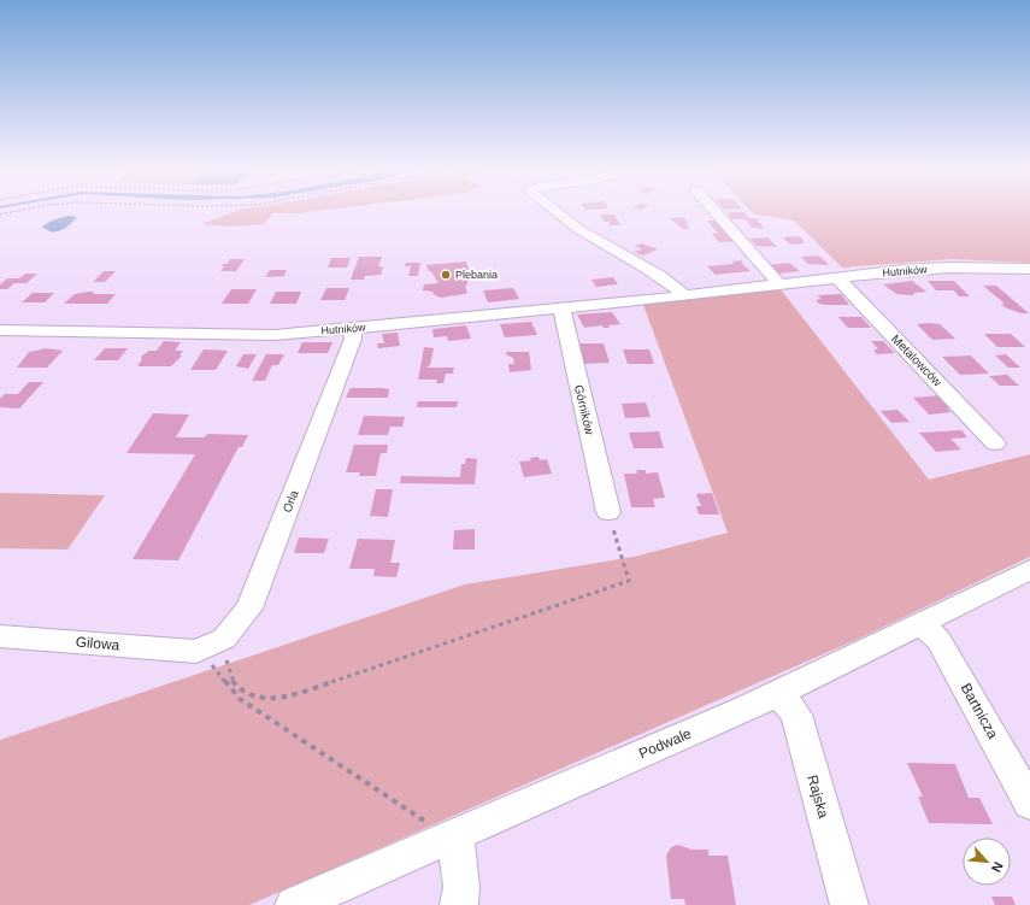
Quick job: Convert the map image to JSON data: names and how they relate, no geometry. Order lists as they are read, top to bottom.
{
  "streets": {
    "street": [
      "Hutników",
      "Metalowców",
      "Górników",
      "Orla",
      "Gilowa",
      "Bartnicza",
      "Podwale",
      "Rajska"
    ]
  },
  "crossings": [
    ["Hutników", "Metalowców"],
    ["Hutników", "Górników"],
    ["Hutników", "Orla"],
    ["Orla", "Gilowa"],
    ["Bartnicza", "Podwale"],
    ["Podwale", "Rajska"]
  ],
  "places": ["Plebania"],
  "north": "bottom right"
}
